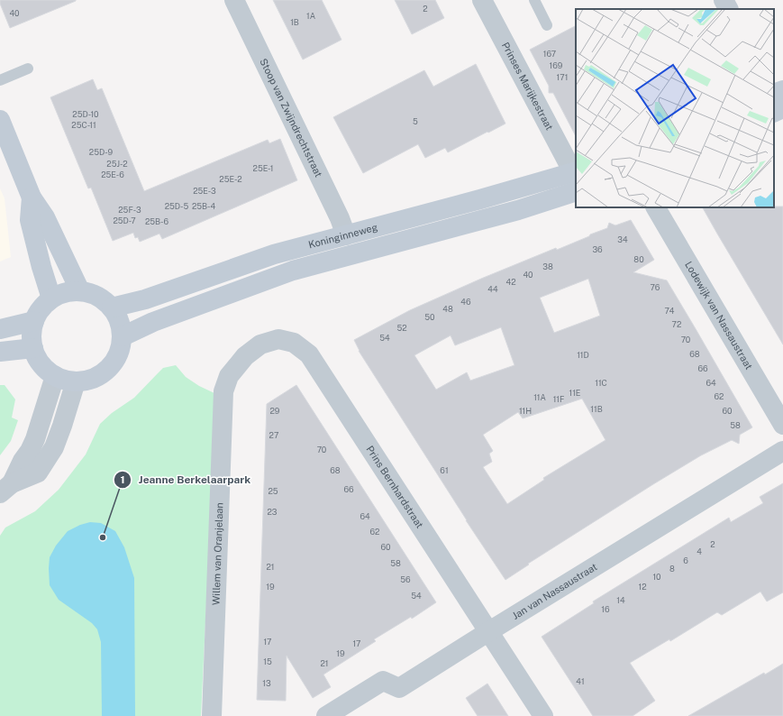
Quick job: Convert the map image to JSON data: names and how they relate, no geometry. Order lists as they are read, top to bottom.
{
  "streets": {
    "main road": ["Koninginneweg"],
    "street": [
      "Prinses Marijkestraat",
      "Stoop van Zwijndrechtstraat",
      "Lodewijk van Nassaustraat",
      "Prins Bernhardstraat",
      "Willem van Oranjelaan",
      "Jan van Nassaustraat"
    ]
  },
  "crossings": [
    ["Prinses Marijkestraat", "Koninginneweg"],
    ["Stoop van Zwijndrechtstraat", "Koninginneweg"],
    ["Prins Bernhardstraat", "Willem van Oranjelaan"],
    ["Prins Bernhardstraat", "Jan van Nassaustraat"]
  ],
  "places": ["Jeanne Berkelaarpark"],
  "house_numbers": [
    "2",
    "40",
    "1A",
    "1B",
    "167",
    "169",
    "171",
    "25D-10",
    "5",
    "25C-11",
    "25D-9",
    "25J-2",
    "25E-1",
    "25E-6",
    "25E-2",
    "25E-3",
    "25D-5",
    "25B-4",
    "25F-3",
    "25D-7",
    "25B-6",
    "34",
    "36",
    "80",
    "38",
    "40",
    "42",
    "76",
    "44",
    "46",
    "48",
    "74",
    "50",
    "72",
    "52",
    "54",
    "70",
    "68",
    "11D",
    "66",
    "11C",
    "64",
    "11E",
    "62",
    "11A",
    "11F",
    "11B",
    "29",
    "11H",
    "60",
    "58",
    "27",
    "70",
    "68",
    "61",
    "66",
    "25",
    "23",
    "64",
    "62",
    "2",
    "60",
    "4",
    "6",
    "58",
    "21",
    "8",
    "10",
    "56",
    "19",
    "12",
    "54",
    "14",
    "16",
    "17",
    "17",
    "19",
    "15",
    "21",
    "41",
    "13"
  ]
}
